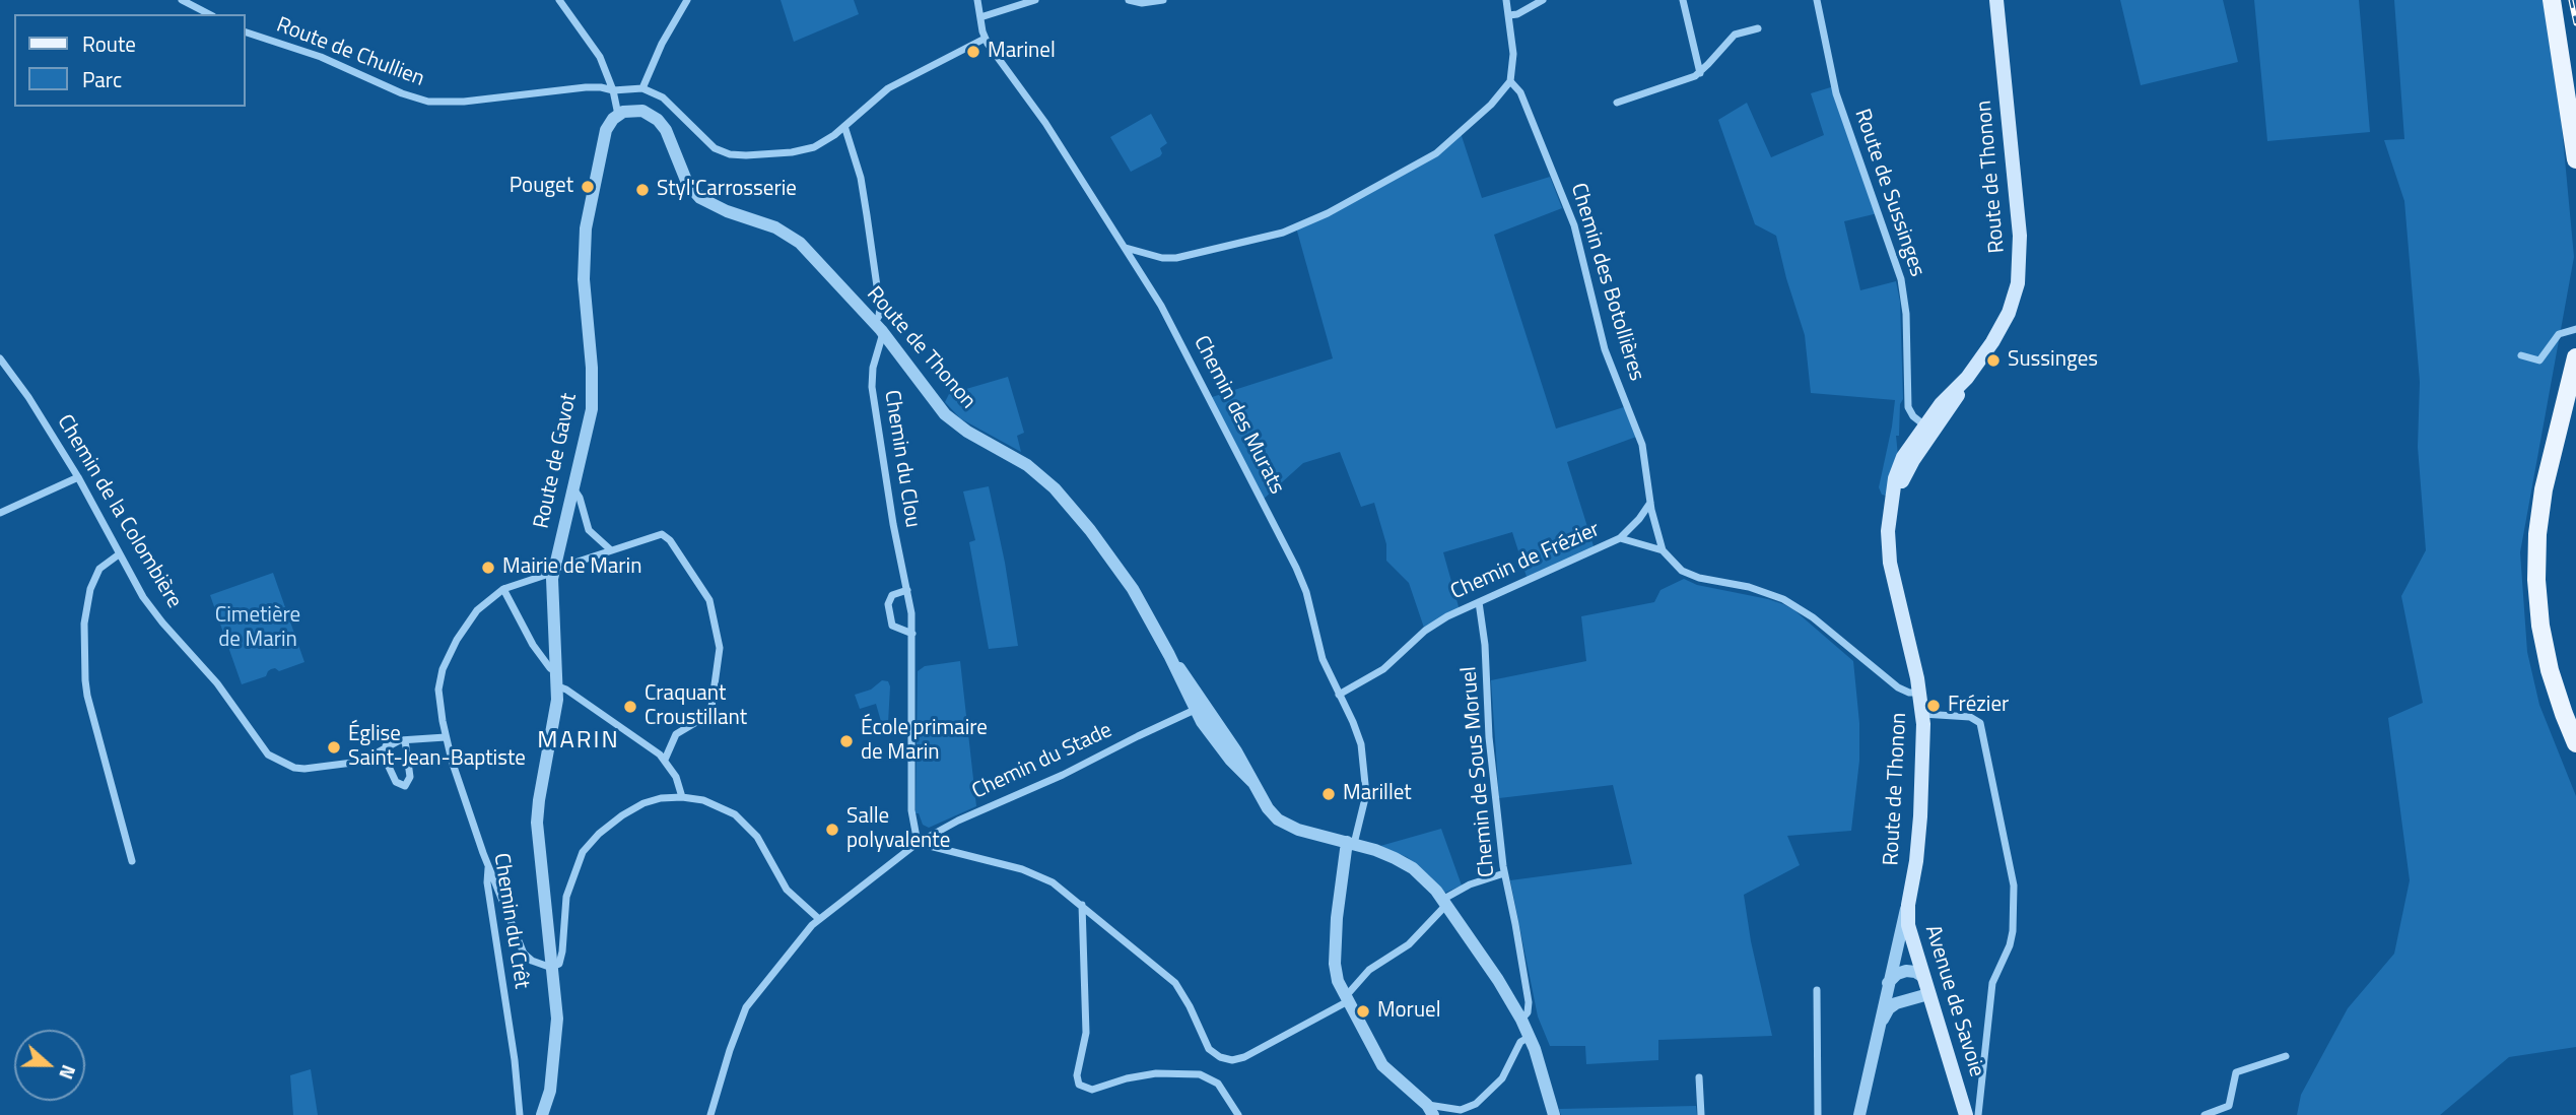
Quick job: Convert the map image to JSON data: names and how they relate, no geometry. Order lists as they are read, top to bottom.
{
  "streets": {
    "main road": ["Route de Thonon", "Avenue de Savoie"],
    "street": [
      "Route de Chullien",
      "Route de Sussinges",
      "Chemin des Botollières",
      "Chemin des Murats",
      "Chemin du Clou",
      "Route de Gavot",
      "Chemin de la Colombière",
      "Chemin de Frézier",
      "Chemin du Stade",
      "Chemin de Sous Moruel",
      "Chemin du Crêt"
    ]
  },
  "crossings": [
    ["Route de Thonon", "Route de Sussinges"],
    ["Route de Thonon", "Chemin des Murats"],
    ["Route de Thonon", "Chemin du Clou"],
    ["Route de Thonon", "Route de Gavot"],
    ["Route de Thonon", "Chemin de Frézier"],
    ["Route de Thonon", "Chemin du Stade"],
    ["Route de Thonon", "Chemin de Sous Moruel"],
    ["Route de Thonon", "Avenue de Savoie"],
    ["Chemin des Botollières", "Chemin de Frézier"],
    ["Chemin des Murats", "Chemin de Frézier"],
    ["Chemin du Clou", "Chemin du Stade"],
    ["Chemin de Frézier", "Chemin de Sous Moruel"]
  ],
  "districts": ["MARIN"],
  "parks": ["Cimetière de Marin"],
  "places": [
    "Marinel",
    "Pouget",
    "Styl'Carrosserie",
    "Sussinges",
    "Mairie de Marin",
    "Frézier",
    "Craquant Croustillant",
    "École primaire de Marin",
    "Église Saint-Jean-Baptiste",
    "Marillet",
    "Salle polyvalente",
    "Moruel"
  ],
  "legend": ["Route", "Parc"],
  "north": "right"
}
